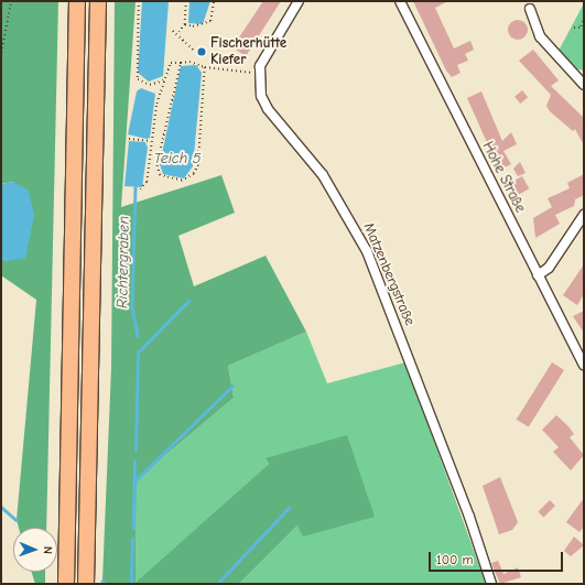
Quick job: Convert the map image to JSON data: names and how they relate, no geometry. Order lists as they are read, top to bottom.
{
  "streets": {
    "street": ["Hohe Straße", "Matzenbergstraße"]
  },
  "water": ["Teich 5", "Richtergraben"],
  "places": ["Fischerhütte Kiefer"],
  "scale_bar": "100 m",
  "north": "right"
}
